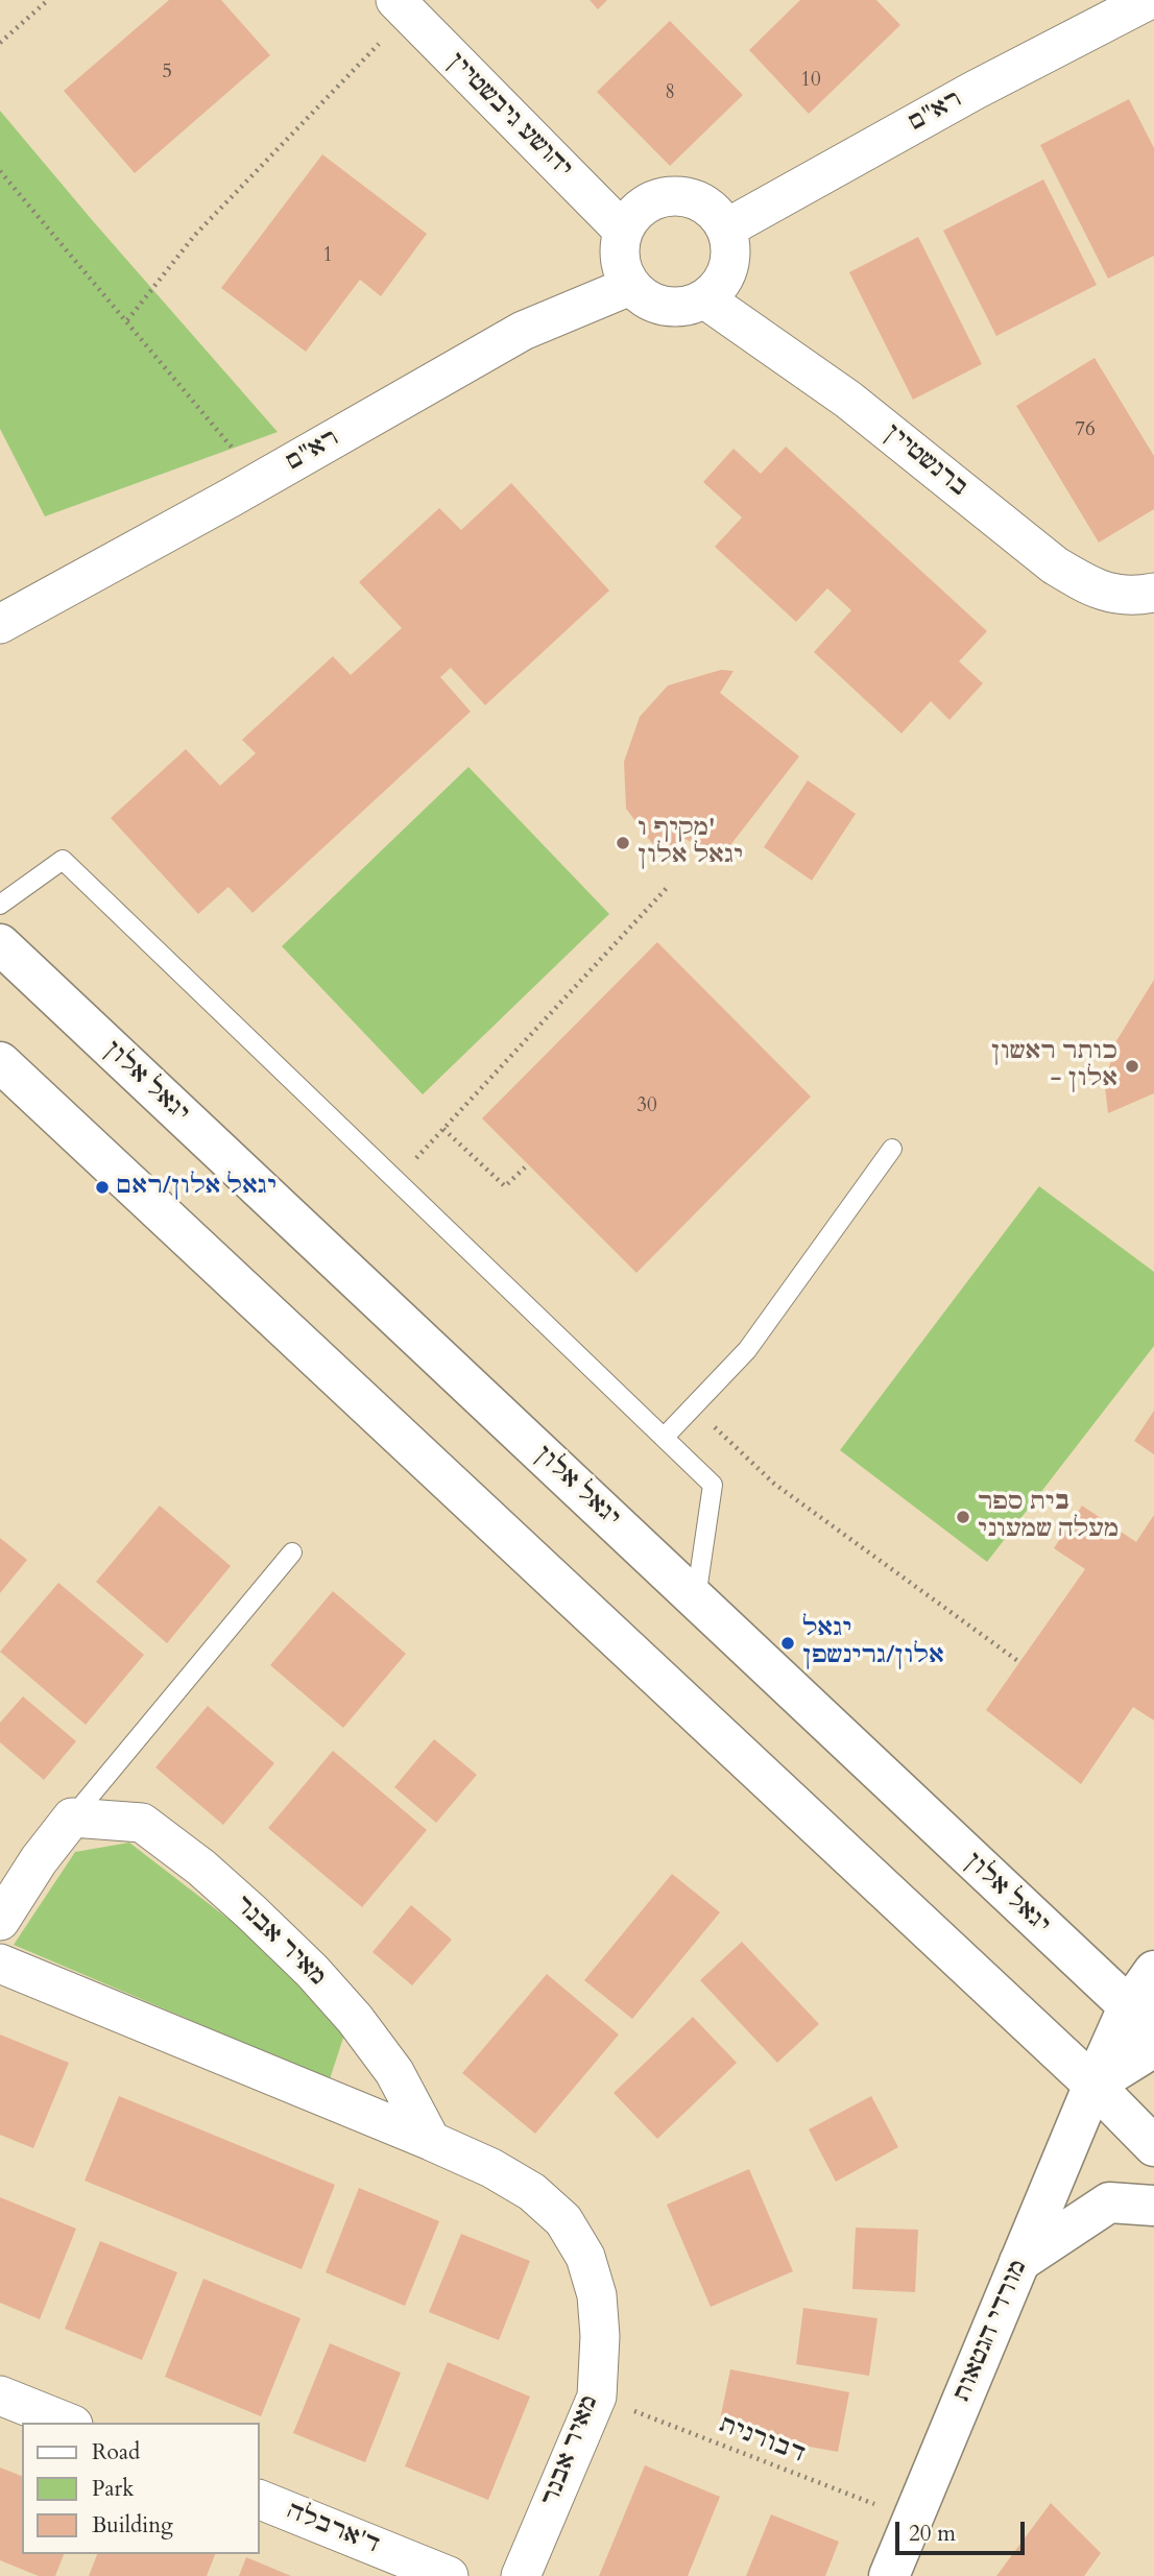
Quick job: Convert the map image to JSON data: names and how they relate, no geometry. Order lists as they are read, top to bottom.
{
  "streets": {
    "main road": ["יגאל אלון", "מורדי הגטאות"],
    "street": [
      "רא\"ם",
      "יהושע גיבשטיין",
      "ברנשטיין",
      "מאיר אבנר",
      "ד'ארבלה"
    ],
    "path": ["דבורנית"]
  },
  "crossings": [
    ["רא\"ם", "יהושע גיבשטיין"],
    ["רא\"ם", "ברנשטיין"],
    ["יהושע גיבשטיין", "ברנשטיין"],
    ["יגאל אלון", "מורדי הגטאות"],
    ["מאיר אבנר", "דבורנית"],
    ["מורדי הגטאות", "דבורנית"]
  ],
  "places": [
    "מקיף ו' יגאל אלון",
    "כותר ראשון - אלון",
    "יגאל אלון/ראם",
    "בית ספר מעלה שמעוני",
    "יגאל אלון/גרינשפן"
  ],
  "house_numbers": [
    "5",
    "10",
    "8",
    "1",
    "76",
    "30"
  ],
  "legend": ["Road", "Park", "Building"],
  "scale_bar": "20 m"
}
